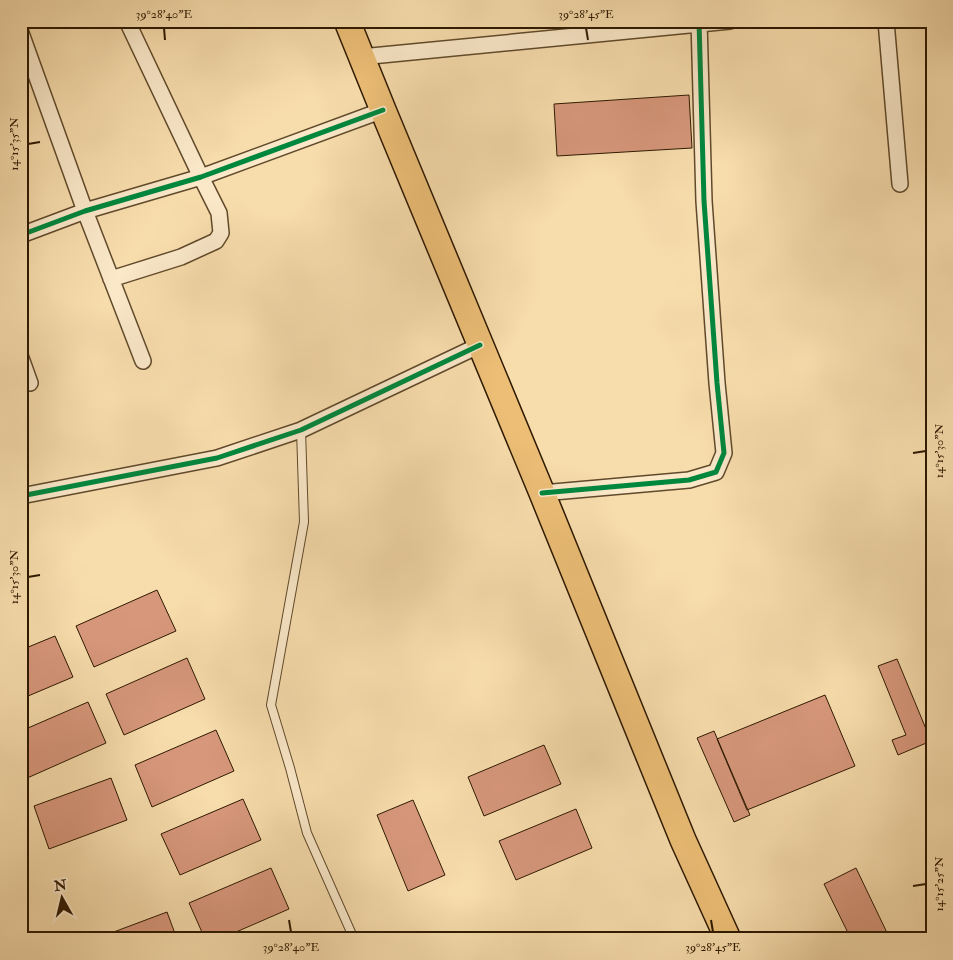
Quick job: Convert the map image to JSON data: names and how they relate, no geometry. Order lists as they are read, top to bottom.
{
  "north": "top",
  "coordinates": [
    "39°28'40\"E",
    "39°28'45\"E",
    "14°15'35\"N",
    "14°15'30\"N",
    "14°15'25\"N"
  ]
}
